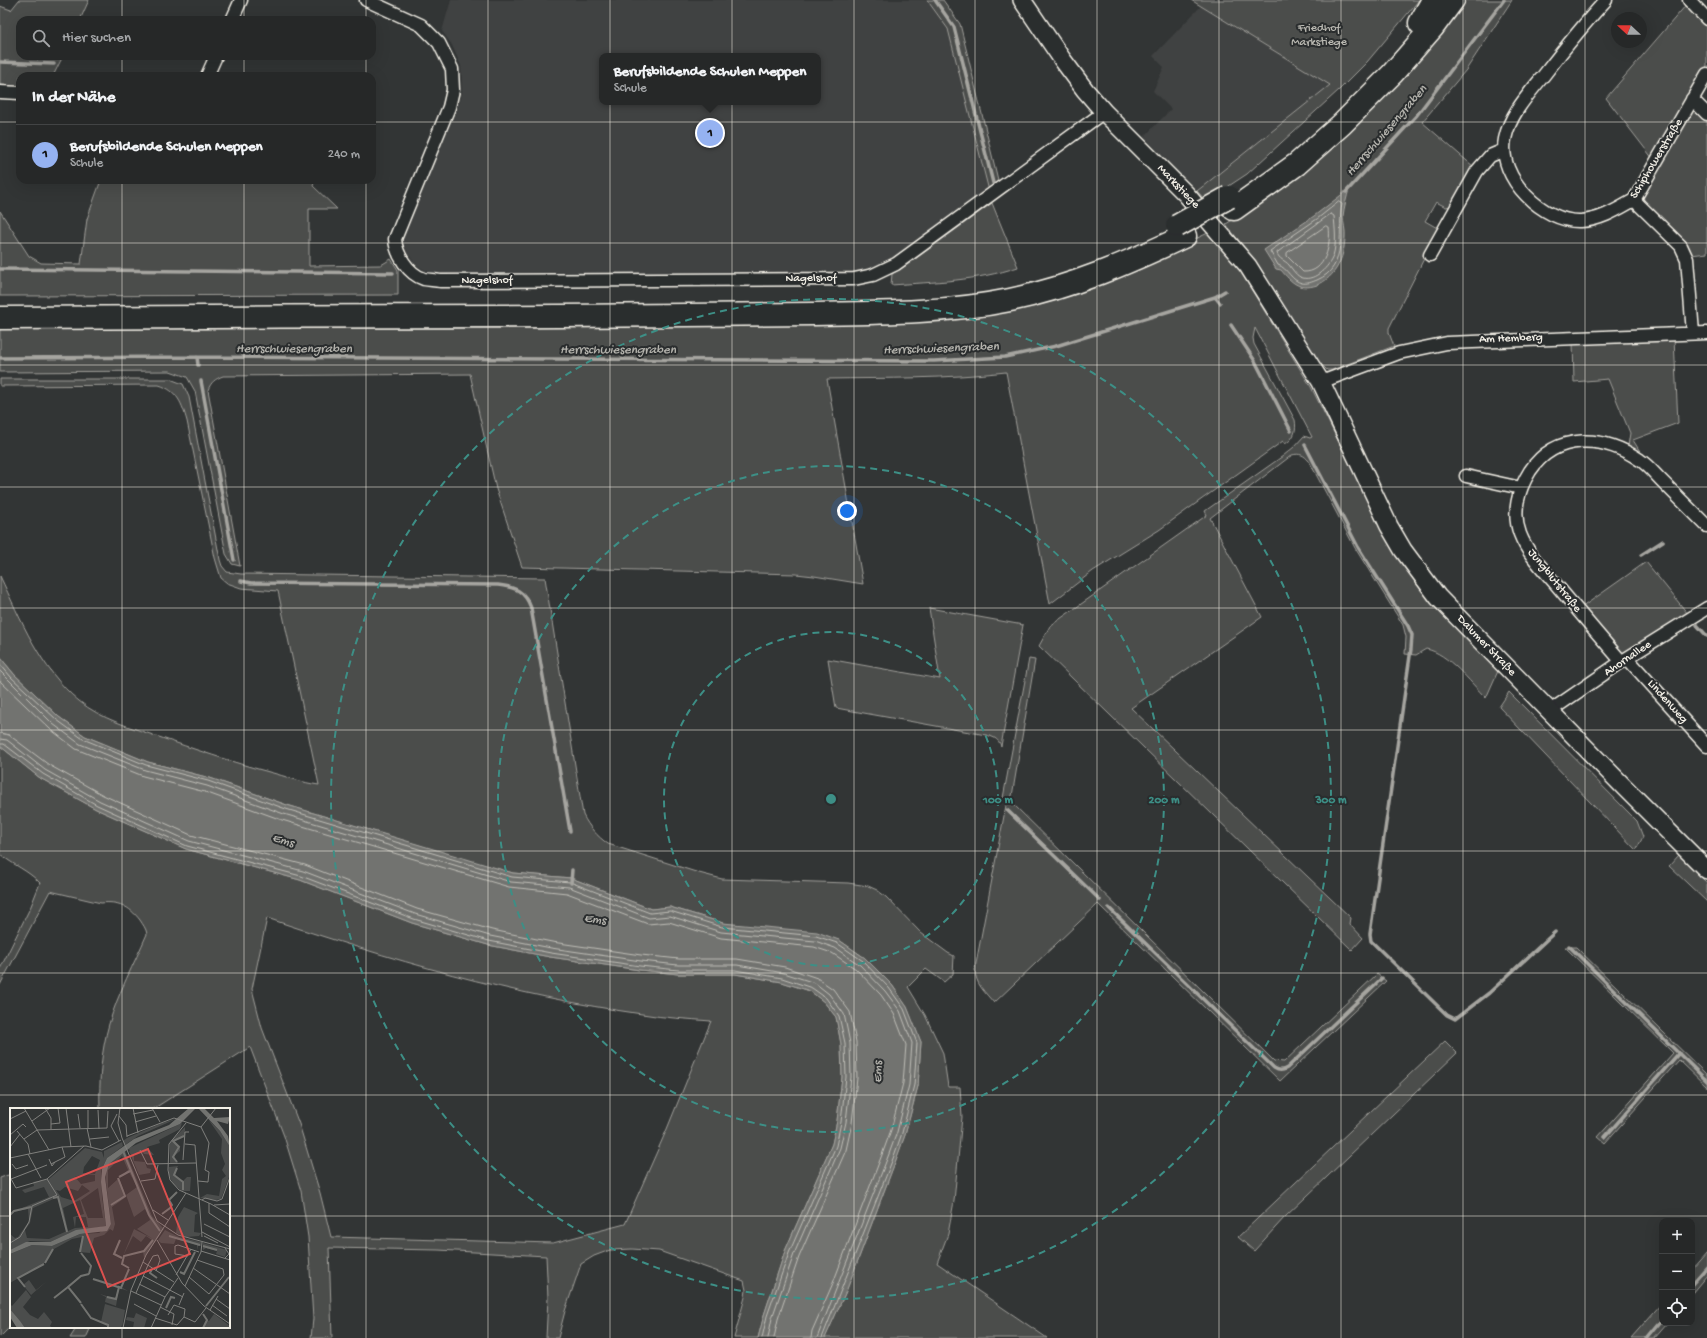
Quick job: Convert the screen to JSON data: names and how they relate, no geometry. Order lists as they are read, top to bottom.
{
  "streets": {
    "street": [
      "Schiphowerstraße",
      "Markstiege",
      "Nagelshof",
      "Am Hemberg",
      "Jungblutstraße",
      "Dalumer Straße",
      "Ahornallee",
      "Lindenweg"
    ]
  },
  "crossings": [
    ["Markstiege", "Nagelshof"],
    ["Markstiege", "Am Hemberg"],
    ["Markstiege", "Dalumer Straße"],
    ["Am Hemberg", "Dalumer Straße"],
    ["Jungblutstraße", "Ahornallee"],
    ["Jungblutstraße", "Lindenweg"],
    ["Dalumer Straße", "Ahornallee"],
    ["Ahornallee", "Lindenweg"]
  ],
  "water": ["Herrschwiesengraben", "Ems"],
  "parks": ["Friedhof Markstiege"],
  "north": "left",
  "page": {
    "search": "Hier suchen",
    "popup": ["Berufsbildende Schulen Meppen", "Schule"],
    "heading": "In der Nähe",
    "pins": "1",
    "list": [
      {
        "mark": "1",
        "name": "Berufsbildende Schulen Meppen",
        "note": "Schule",
        "value": "240 m"
      }
    ],
    "map_buttons": ["+", "−"]
  },
  "rings": ["100 m", "200 m", "300 m"]
}
